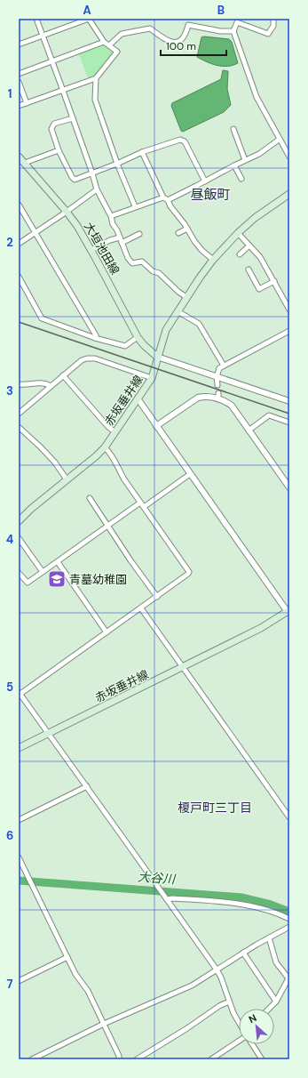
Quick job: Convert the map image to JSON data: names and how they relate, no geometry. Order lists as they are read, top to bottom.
{
  "streets": {
    "main road": ["大垣池田線", "赤坂垂井線"]
  },
  "crossings": [
    ["大垣池田線", "赤坂垂井線"]
  ],
  "districts": ["昼飯町", "榎戸町三丁目"],
  "water": ["大谷川"],
  "places": {
    "school or university": ["青墓幼稚園"]
  },
  "scale_bar": "100 m",
  "north": "top left",
  "grid": {
    "columns": ["A", "B"],
    "rows": [
      "1",
      "2",
      "3",
      "4",
      "5",
      "6",
      "7"
    ]
  }
}
